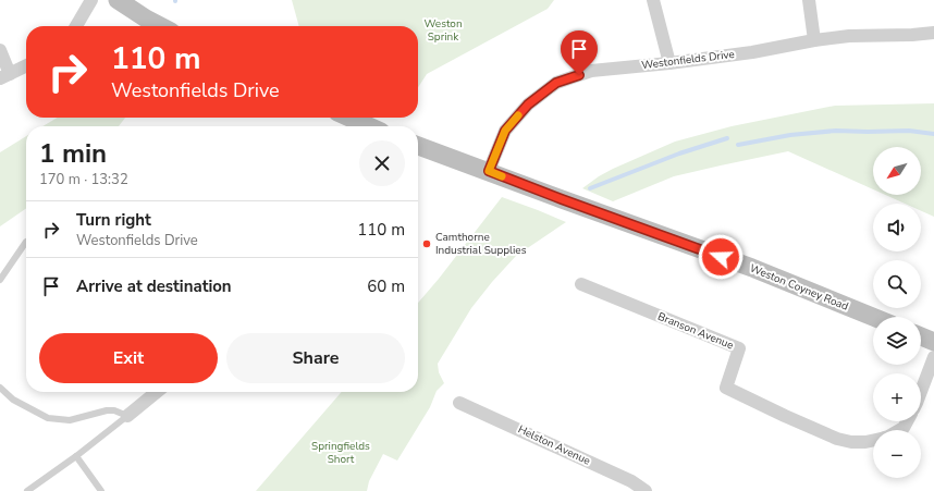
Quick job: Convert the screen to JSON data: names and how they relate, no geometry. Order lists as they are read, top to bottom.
{
  "streets": {
    "street": [
      "Westonfields Drive",
      "Weston Coyney Road",
      "Branson Avenue",
      "Helston Avenue"
    ]
  },
  "crossings": [
    ["Westonfields Drive", "Weston Coyney Road"]
  ],
  "parks": ["Weston Sprink", "Springfields Short"],
  "places": ["Camthorne Industrial Supplies"],
  "north": "bottom left",
  "page": {
    "turn": ["110 m", "Westonfields Drive"],
    "heading": ["1 min", "170 m · 13:32"],
    "map_buttons": ["+", "−"],
    "list": [
      {
        "name": "Turn right",
        "note": "Westonfields Drive",
        "value": "110 m"
      },
      {
        "name": "Arrive at destination",
        "value": "60 m"
      }
    ],
    "buttons": ["Exit", "Share"]
  }
}
